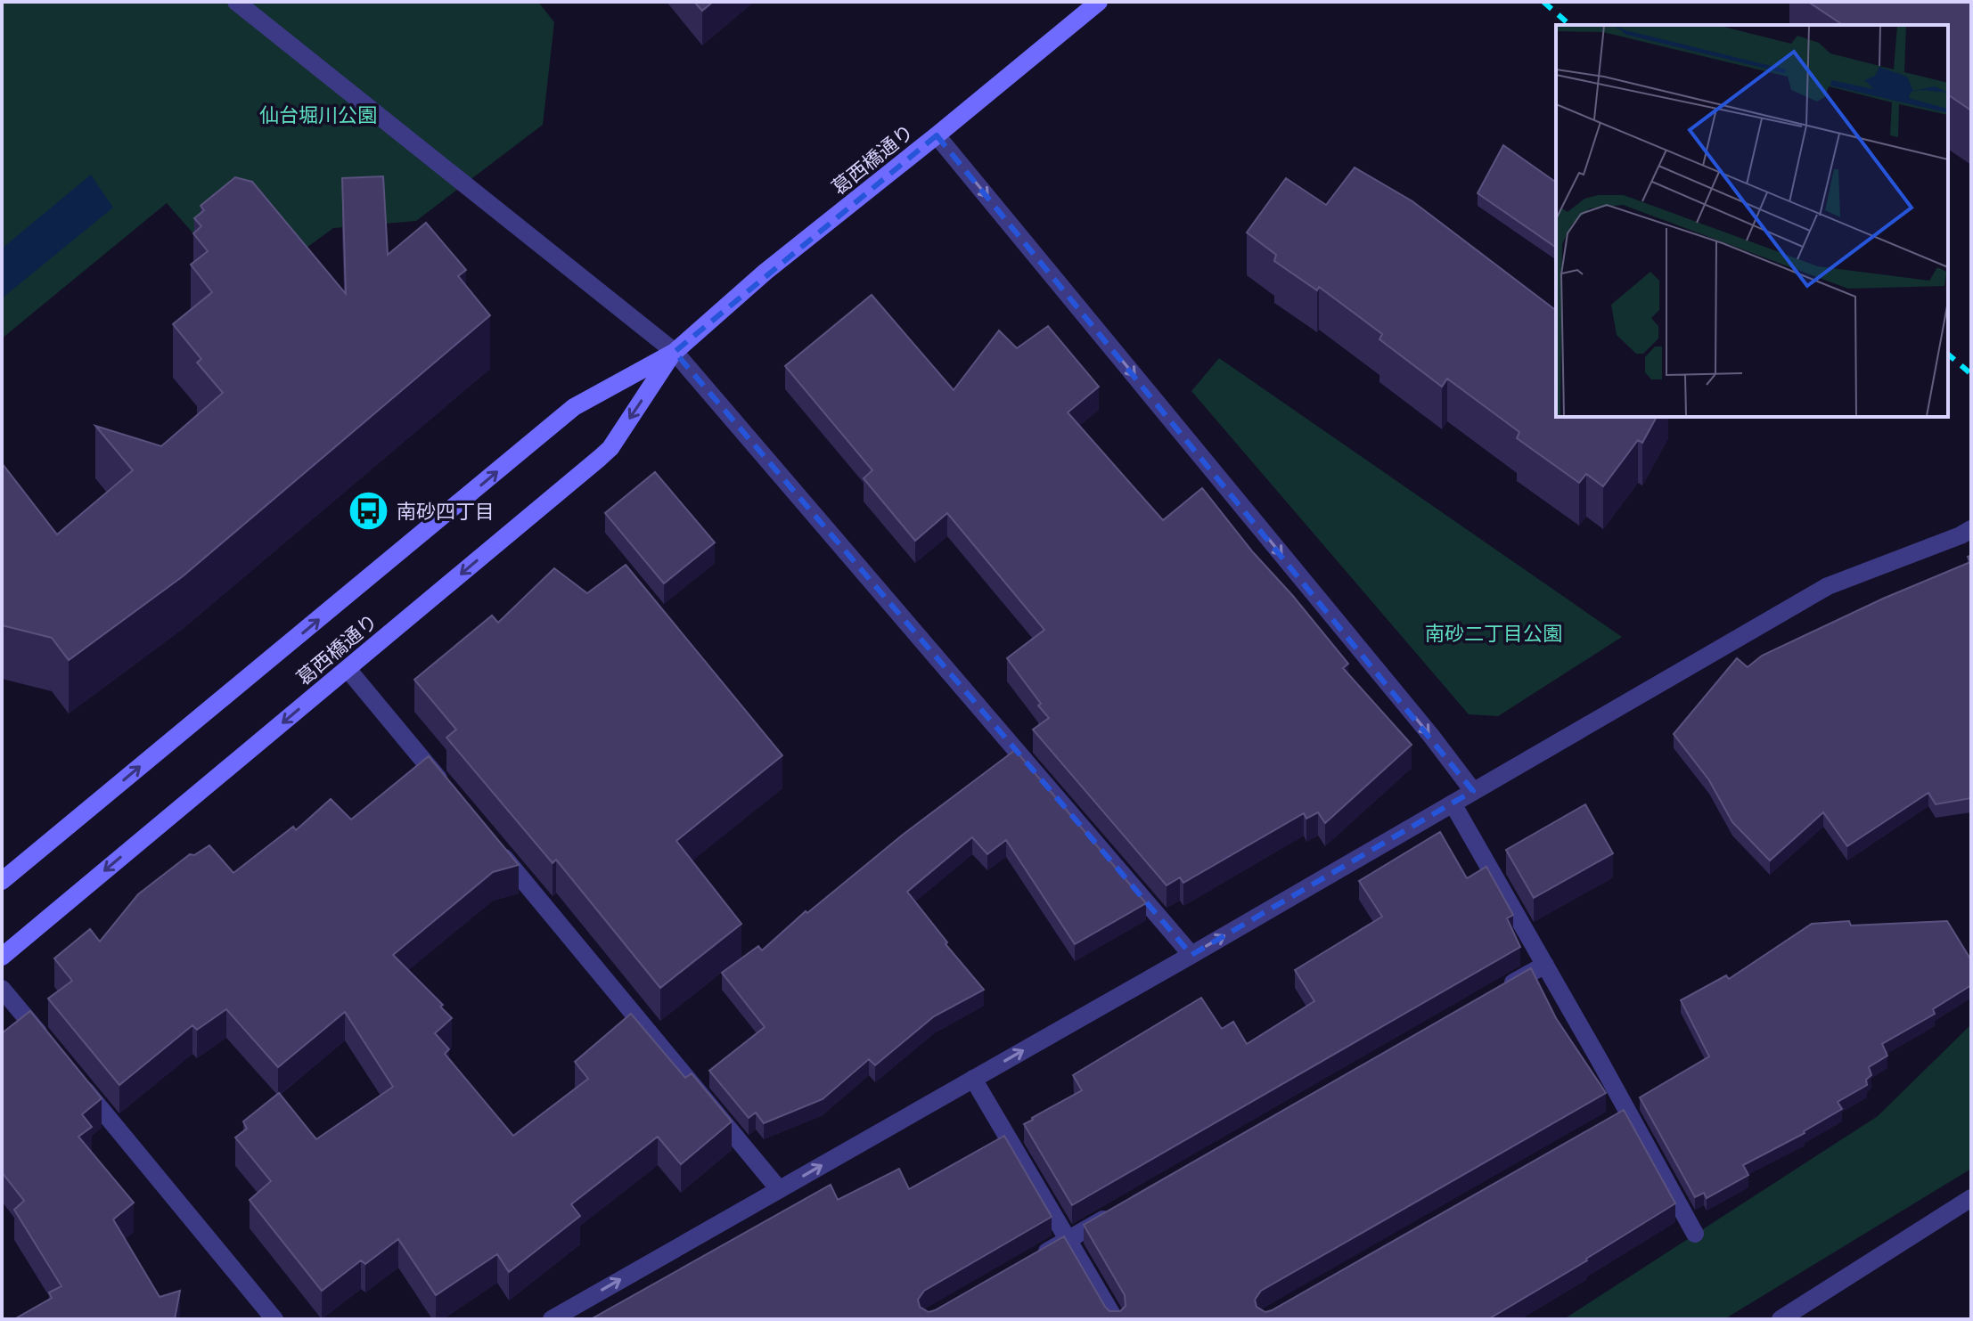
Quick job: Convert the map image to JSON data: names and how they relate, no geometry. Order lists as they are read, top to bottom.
{
  "streets": {
    "main road": ["葛西橋通り"]
  },
  "parks": ["仙台堀川公園", "南砂二丁目公園"],
  "places": {
    "bus stop": ["南砂四丁目"]
  }
}
